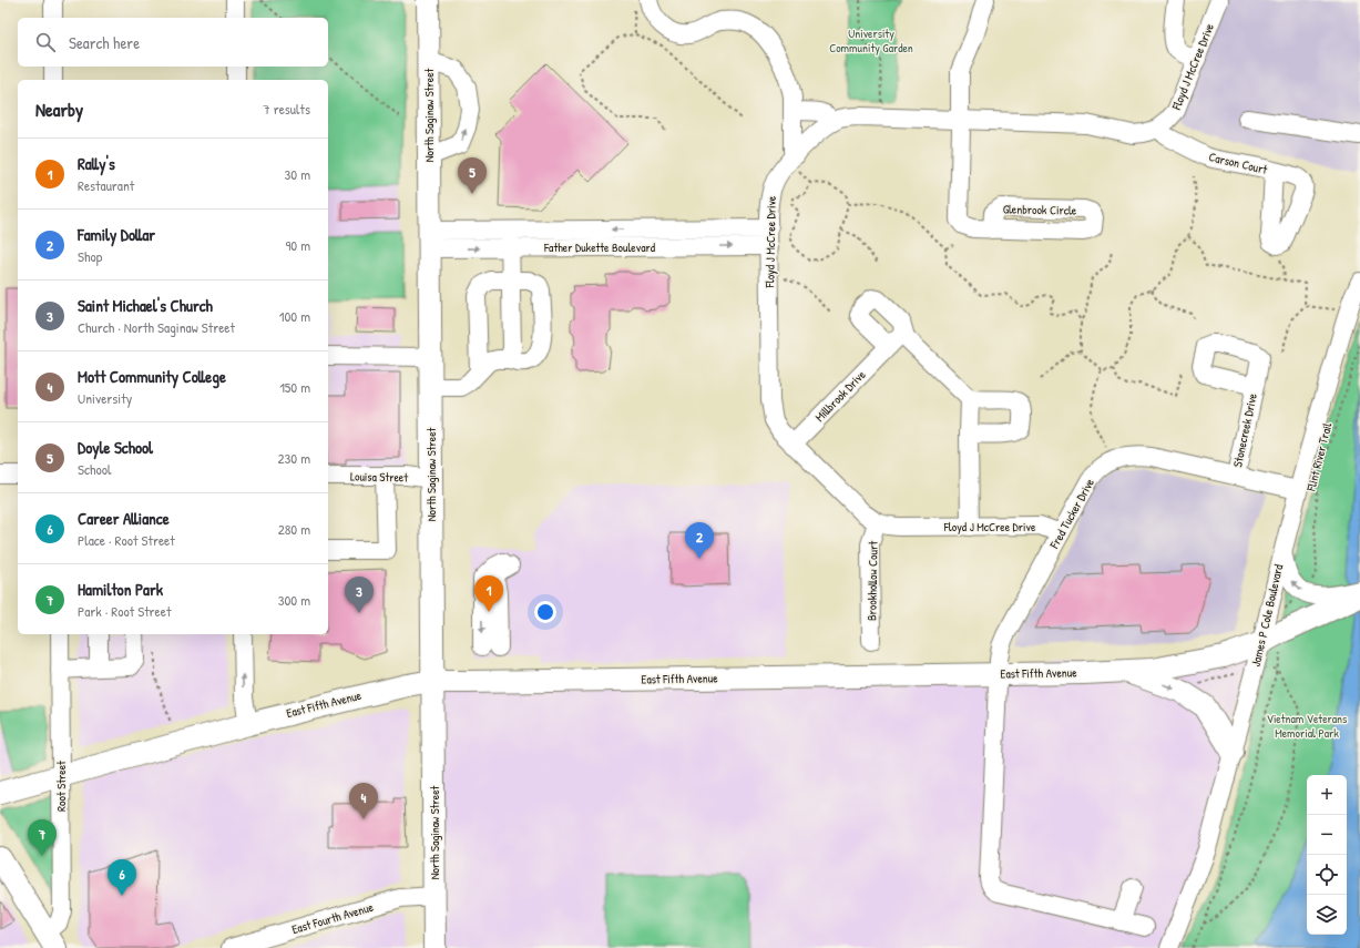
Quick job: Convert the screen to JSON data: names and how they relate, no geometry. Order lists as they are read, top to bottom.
{
  "streets": {
    "main road": ["North Saginaw Street", "East Fifth Avenue"],
    "street": [
      "Floyd J McCree Drive",
      "Carson Court",
      "Glenbrook Circle",
      "Father Dukette Boulevard",
      "Millbrook Drive",
      "Stonecreek Drive",
      "Louisa Street",
      "Fred Tucker Drive",
      "Brookhollow Court",
      "James P Cole Boulevard",
      "Root Street",
      "East Fourth Avenue"
    ],
    "path": ["Flint River Trail"]
  },
  "crossings": [
    ["Floyd J McCree Drive", "Carson Court"],
    ["Floyd J McCree Drive", "Glenbrook Circle"],
    ["Floyd J McCree Drive", "Father Dukette Boulevard"],
    ["Floyd J McCree Drive", "Millbrook Drive"],
    ["Floyd J McCree Drive", "Fred Tucker Drive"],
    ["Floyd J McCree Drive", "Brookhollow Court"],
    ["North Saginaw Street", "Father Dukette Boulevard"],
    ["North Saginaw Street", "Louisa Street"],
    ["North Saginaw Street", "East Fifth Avenue"],
    ["North Saginaw Street", "East Fourth Avenue"],
    ["Stonecreek Drive", "Fred Tucker Drive"],
    ["Flint River Trail", "East Fifth Avenue"],
    ["Fred Tucker Drive", "James P Cole Boulevard"],
    ["Fred Tucker Drive", "East Fifth Avenue"],
    ["James P Cole Boulevard", "East Fifth Avenue"],
    ["East Fifth Avenue", "Root Street"]
  ],
  "parks": ["University Community Garden", "Vietnam Veterans Memorial Park"],
  "page": {
    "search": "Search here",
    "heading": ["Nearby", "7 results"],
    "list": [
      {
        "mark": "1",
        "name": "Rally's",
        "note": "Restaurant",
        "value": "30 m"
      },
      {
        "mark": "2",
        "name": "Family Dollar",
        "note": "Shop",
        "value": "90 m"
      },
      {
        "mark": "3",
        "name": "Saint Michael's Church",
        "note": "Church · North Saginaw Street",
        "value": "100 m"
      },
      {
        "mark": "4",
        "name": "Mott Community College",
        "note": "University",
        "value": "150 m"
      },
      {
        "mark": "5",
        "name": "Doyle School",
        "note": "School",
        "value": "230 m"
      },
      {
        "mark": "6",
        "name": "Career Alliance",
        "note": "Place · Root Street",
        "value": "280 m"
      },
      {
        "mark": "7",
        "name": "Hamilton Park",
        "note": "Park · Root Street",
        "value": "300 m"
      }
    ],
    "pins": [
      "5",
      "2",
      "1",
      "3",
      "4",
      "7",
      "6"
    ],
    "map_buttons": ["+", "−"]
  }
}
